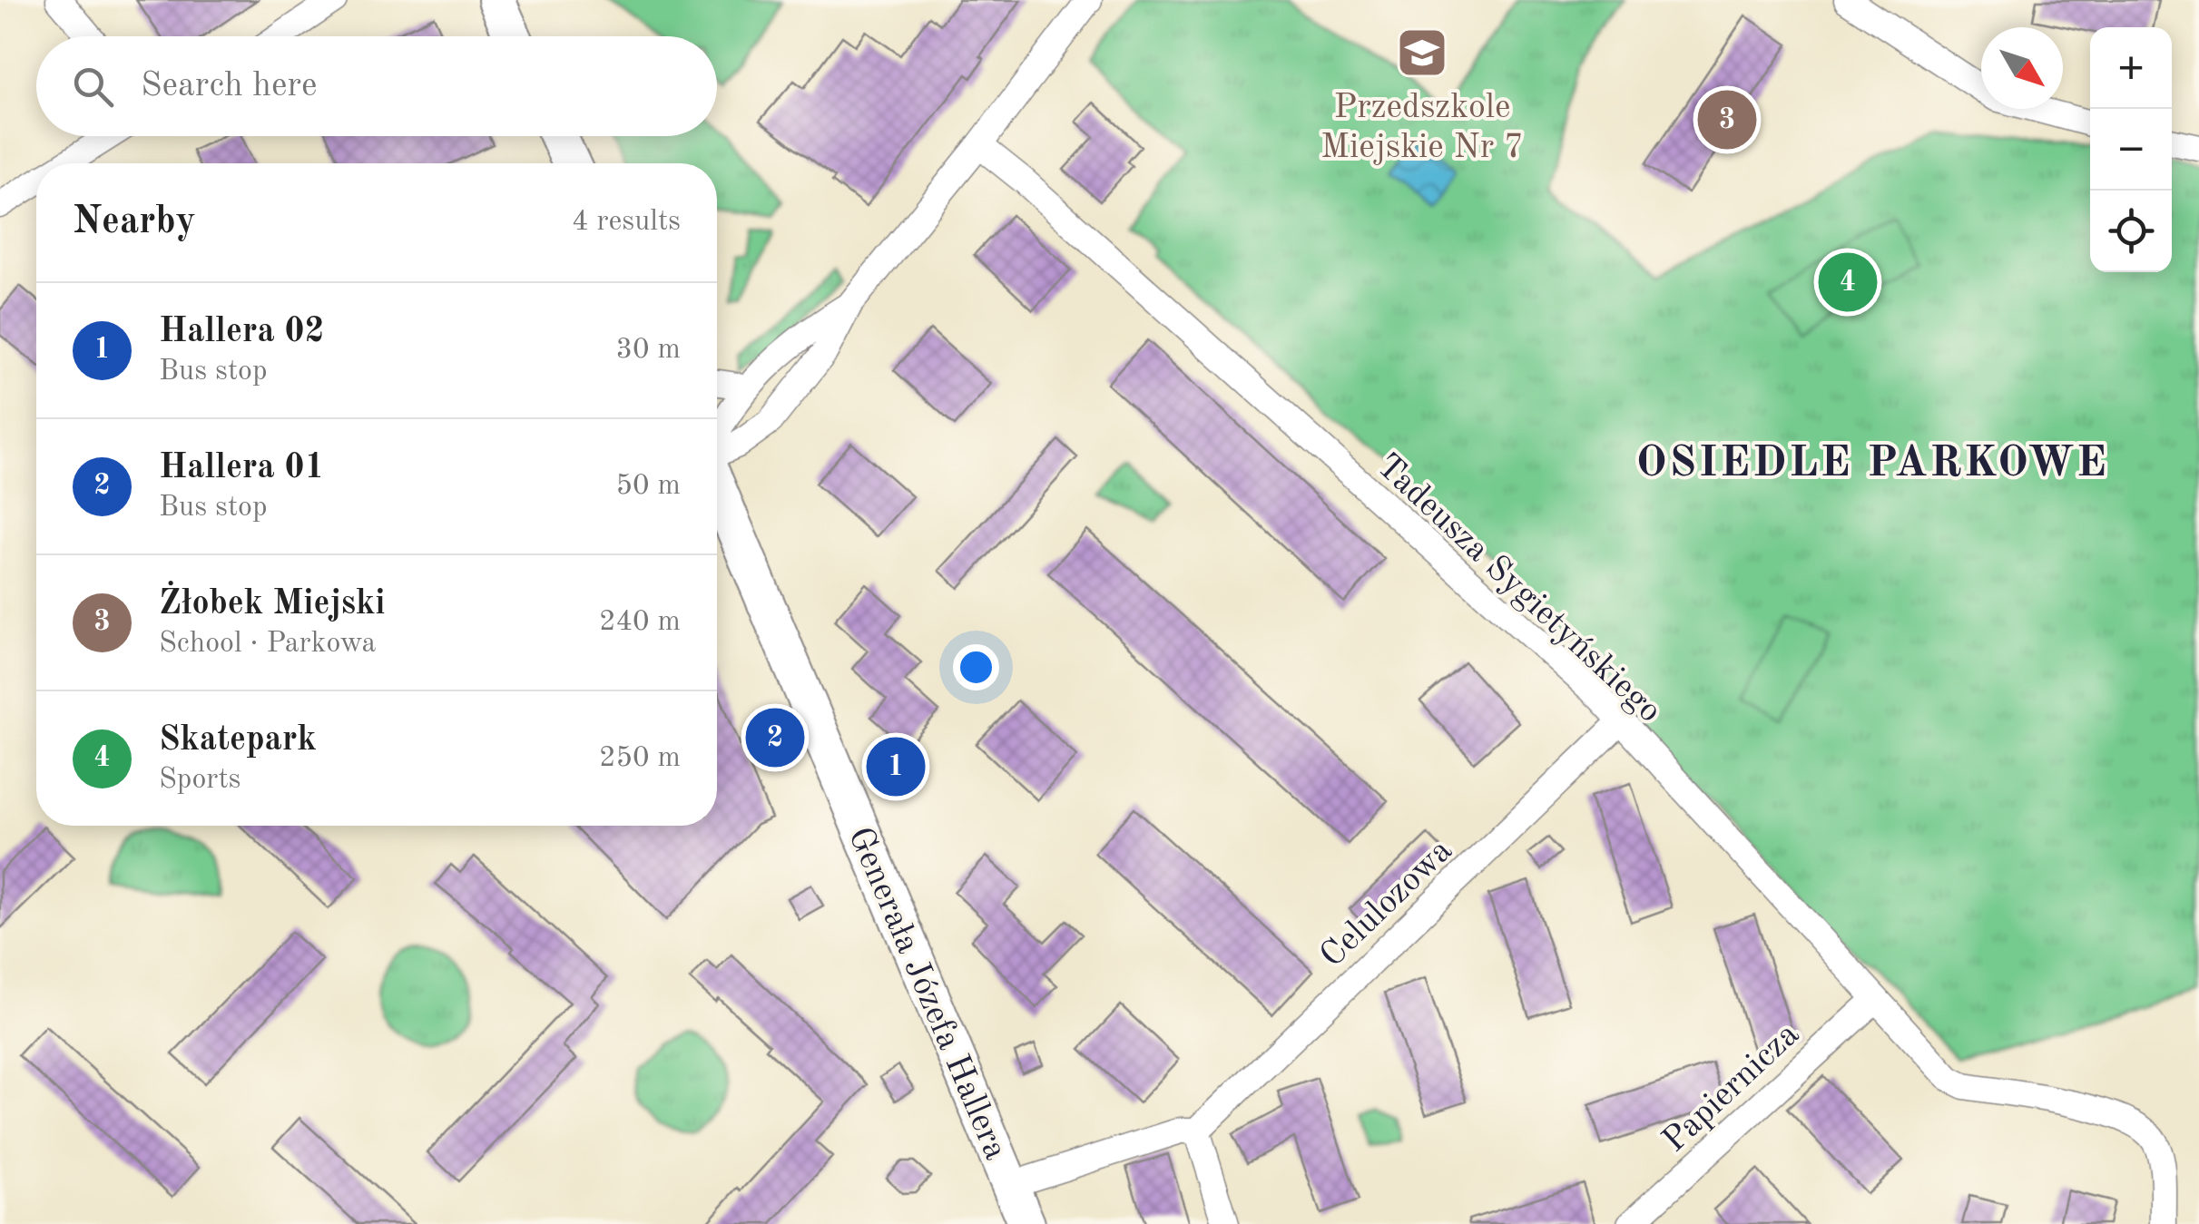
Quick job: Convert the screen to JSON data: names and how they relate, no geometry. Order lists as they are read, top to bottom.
{
  "streets": {
    "street": [
      "Tadeusza Sygietyńskiego",
      "Celulozowa",
      "Generała Józefa Hallera",
      "Papiernicza"
    ]
  },
  "crossings": [
    ["Tadeusza Sygietyńskiego", "Celulozowa"],
    ["Tadeusza Sygietyńskiego", "Papiernicza"]
  ],
  "districts": ["OSIEDLE PARKOWE"],
  "places": {
    "school or university": ["Przedszkole Miejskie Nr 7"]
  },
  "north": "bottom right",
  "page": {
    "map_buttons": ["+", "−"],
    "search": "Search here",
    "pins": [
      "3",
      "4",
      "2",
      "1"
    ],
    "heading": ["Nearby", "4 results"],
    "list": [
      {
        "mark": "1",
        "name": "Hallera 02",
        "note": "Bus stop",
        "value": "30 m"
      },
      {
        "mark": "2",
        "name": "Hallera 01",
        "note": "Bus stop",
        "value": "50 m"
      },
      {
        "mark": "3",
        "name": "Żłobek Miejski",
        "note": "School · Parkowa",
        "value": "240 m"
      },
      {
        "mark": "4",
        "name": "Skatepark",
        "note": "Sports",
        "value": "250 m"
      }
    ]
  }
}
